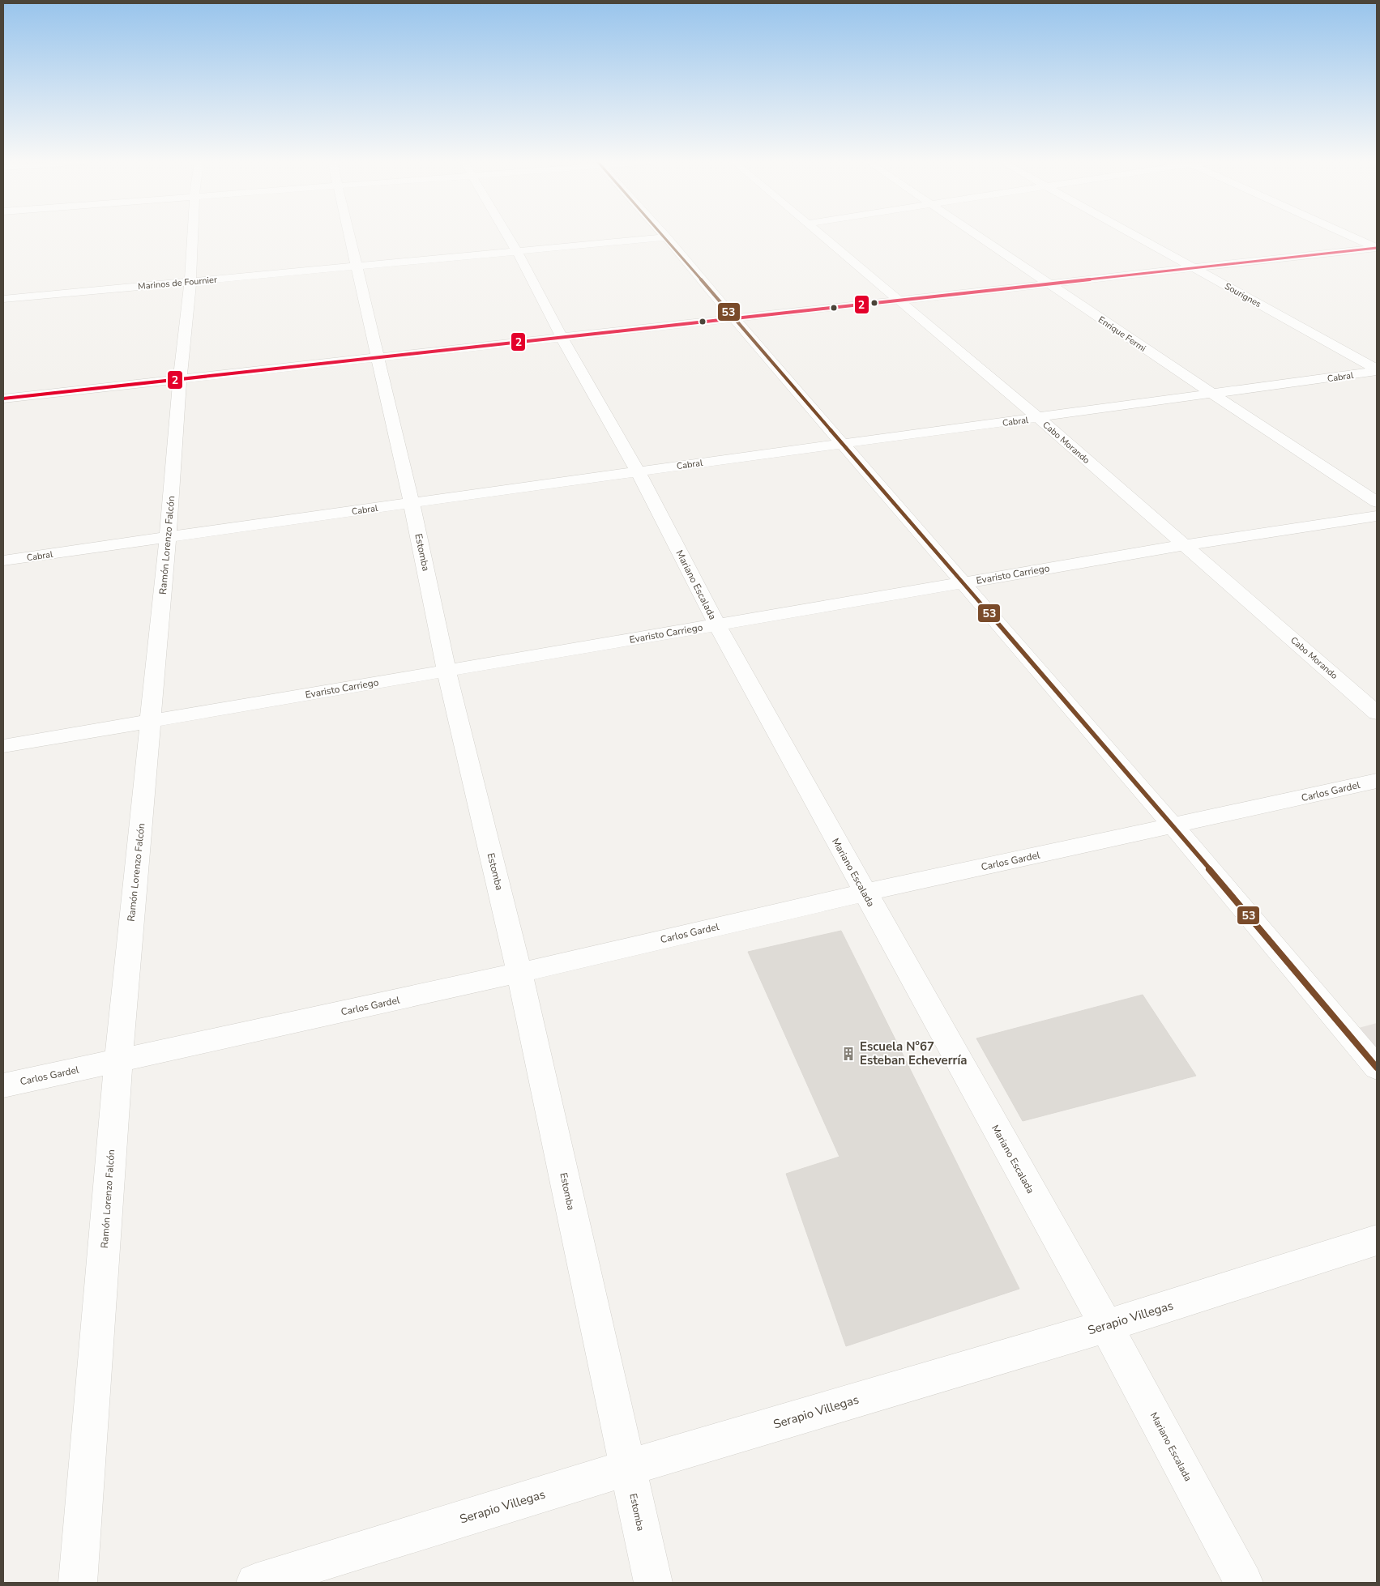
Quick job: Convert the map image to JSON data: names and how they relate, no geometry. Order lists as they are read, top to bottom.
{
  "streets": {
    "street": [
      "Marinos de Fournier",
      "Sourignes",
      "Enrique Fermi",
      "Cabral",
      "Cabo Morando",
      "Ramón Lorenzo Falcón",
      "Estomba",
      "Evaristo Carriego",
      "Mariano Escalada",
      "Carlos Gardel",
      "Serapio Villegas"
    ]
  },
  "crossings": [
    ["Marinos de Fournier", "Ramón Lorenzo Falcón"],
    ["Marinos de Fournier", "Estomba"],
    ["Marinos de Fournier", "Mariano Escalada"],
    ["Sourignes", "Cabral"],
    ["Enrique Fermi", "Cabral"],
    ["Cabral", "Cabo Morando"],
    ["Cabral", "Ramón Lorenzo Falcón"],
    ["Cabral", "Estomba"],
    ["Cabral", "Mariano Escalada"],
    ["Cabo Morando", "Evaristo Carriego"],
    ["Ramón Lorenzo Falcón", "Evaristo Carriego"],
    ["Ramón Lorenzo Falcón", "Carlos Gardel"],
    ["Estomba", "Evaristo Carriego"],
    ["Estomba", "Carlos Gardel"],
    ["Estomba", "Serapio Villegas"],
    ["Evaristo Carriego", "Mariano Escalada"],
    ["Mariano Escalada", "Carlos Gardel"],
    ["Mariano Escalada", "Serapio Villegas"]
  ],
  "places": {
    "building": ["Escuela N°67 Esteban Echeverría"]
  },
  "lines": ["transit line 53", "transit line 2"]
}
